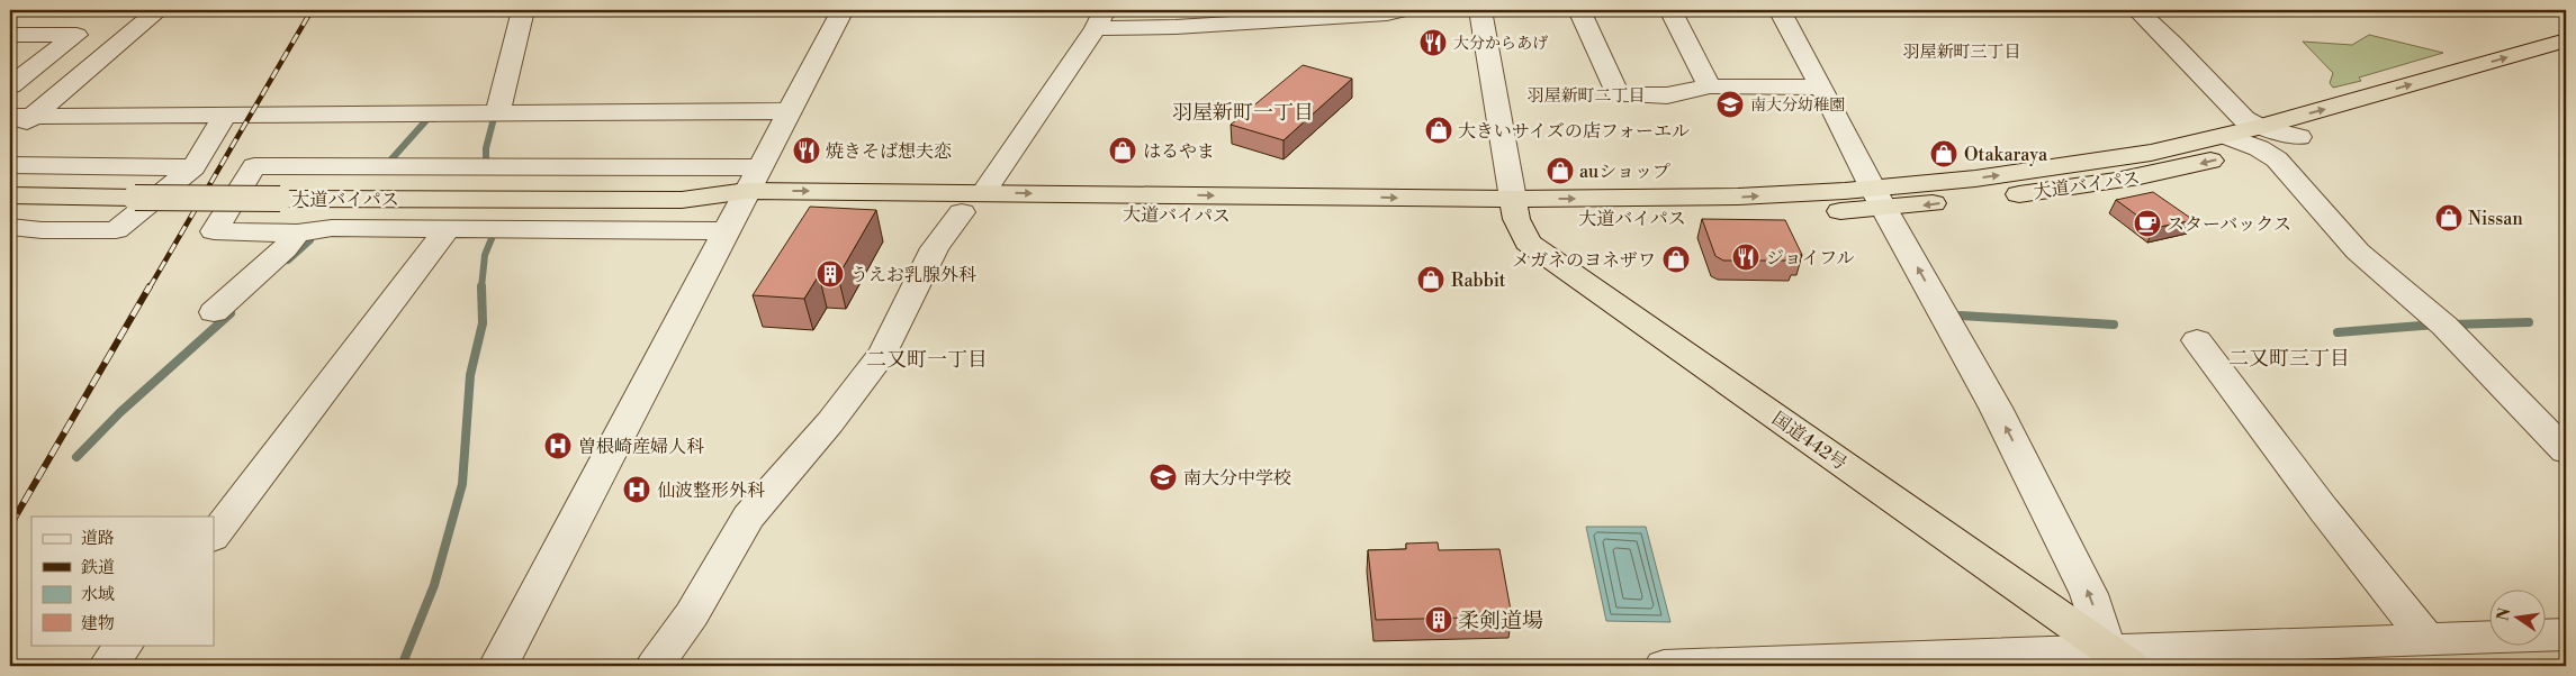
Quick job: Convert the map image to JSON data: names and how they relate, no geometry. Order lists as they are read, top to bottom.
{
  "streets": {
    "highway": ["大道バイパス", "国道442号"]
  },
  "crossings": [
    ["大道バイパス", "国道442号"]
  ],
  "districts": [
    "羽屋新町三丁目",
    "羽屋新町二丁目",
    "羽屋新町一丁目",
    "二又町三丁目",
    "二又町一丁目"
  ],
  "places": {
    "restaurant": ["大分からあげ", "焼きそば想夫恋", "ジョイフル"],
    "school or university": ["南大分幼稚園", "南大分中学校"],
    "shop": [
      "大きいサイズの店フォーエル",
      "はるやま",
      "Otakaraya",
      "auショップ",
      "Nissan",
      "メガネのヨネザワ",
      "Rabbit"
    ],
    "cafe": ["スターバックス"],
    "building": ["うえお乳腺外科", "柔剣道場"],
    "hospital": ["曽根崎産婦人科", "仙波整形外科"]
  },
  "legend": [
    "道路",
    "鉄道",
    "水域",
    "建物"
  ],
  "north": "left"
}
